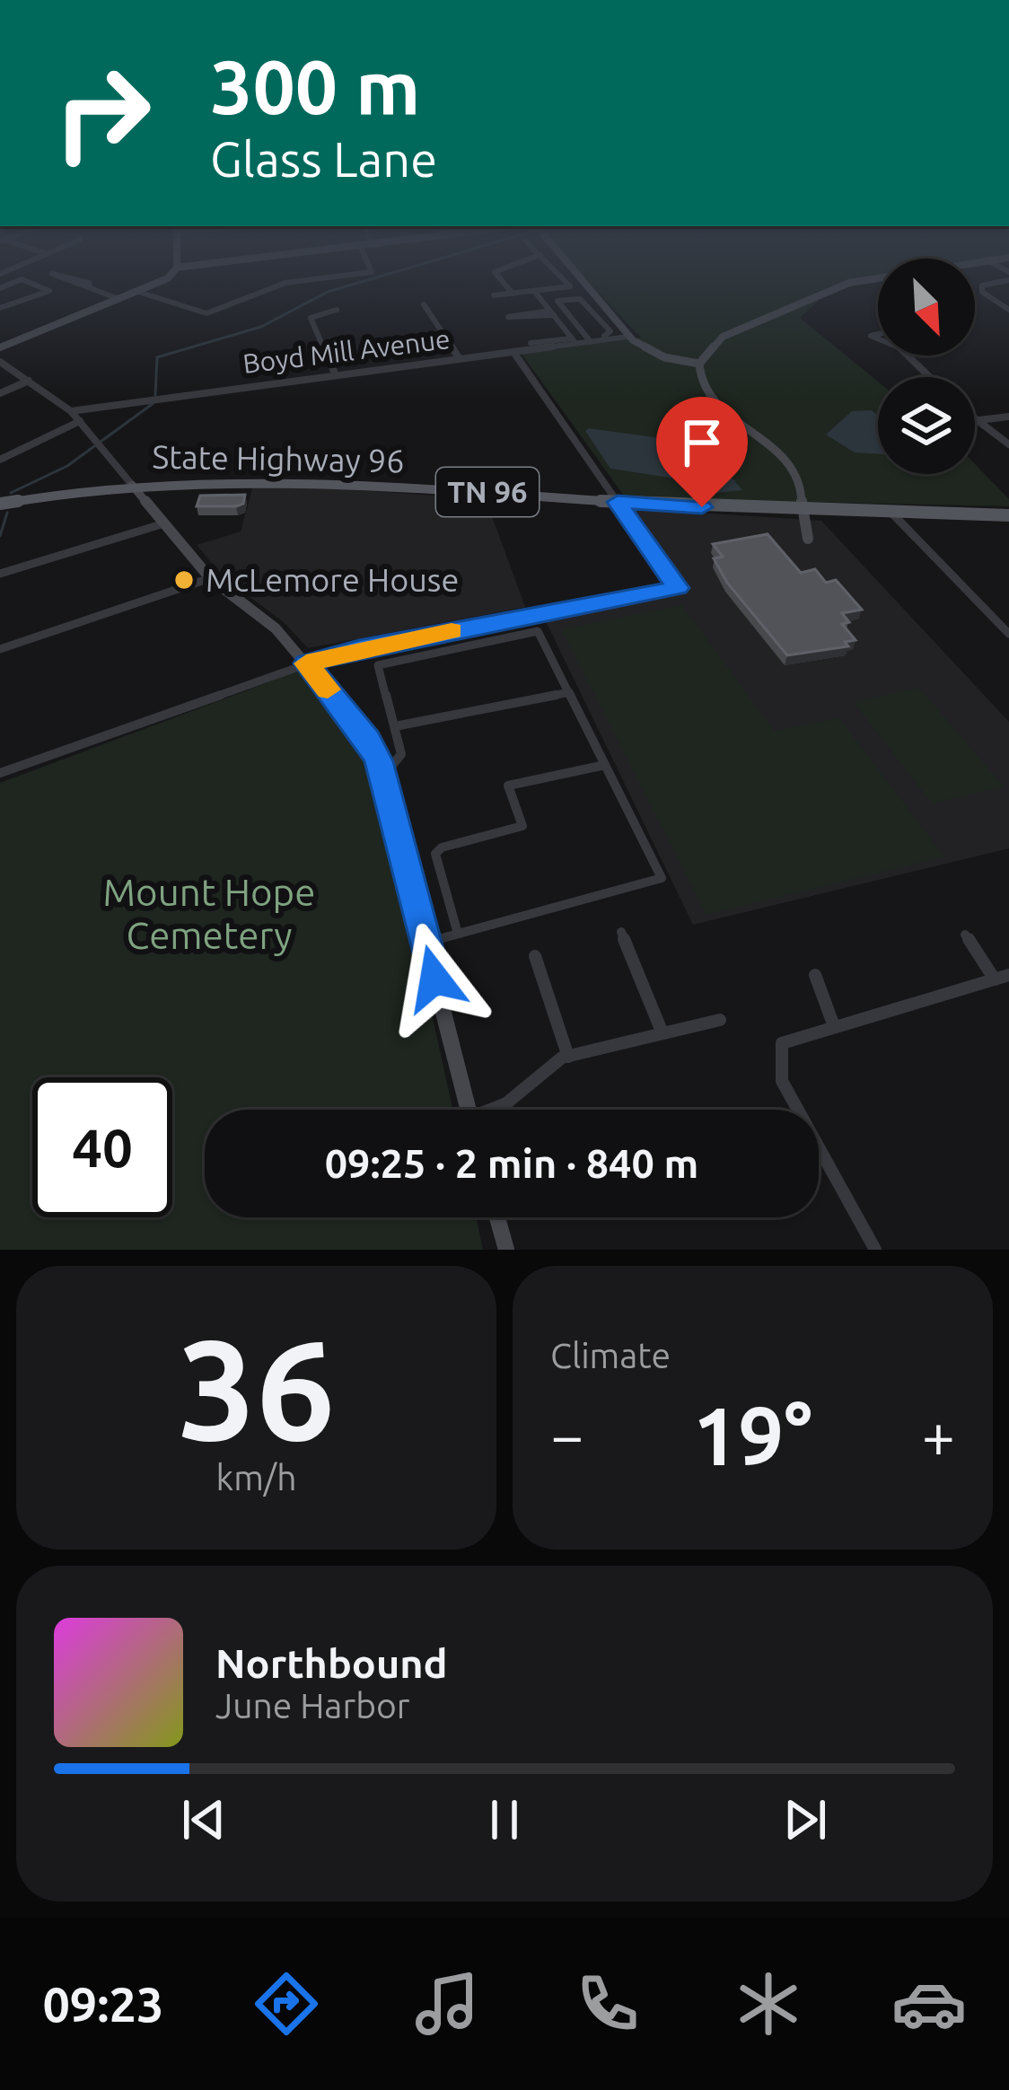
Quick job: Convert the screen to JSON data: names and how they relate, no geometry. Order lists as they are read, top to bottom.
{
  "streets": {
    "main road": ["State Highway 96", "TN 96"],
    "street": ["Boyd Mill Avenue"]
  },
  "parks": ["Mount Hope Cemetery"],
  "places": ["McLemore House"],
  "north": "bottom right",
  "page": {
    "turn": ["300 m", "Glass Lane"],
    "limit": "40",
    "trip": "09:25 · 2 min · 840 m",
    "tile": [
      ["36", "km/h"],
      "Climate"
    ],
    "heat": ["−", "19°", "+"],
    "song": ["Northbound", "June Harbor"],
    "tabs": "09:23"
  }
}
